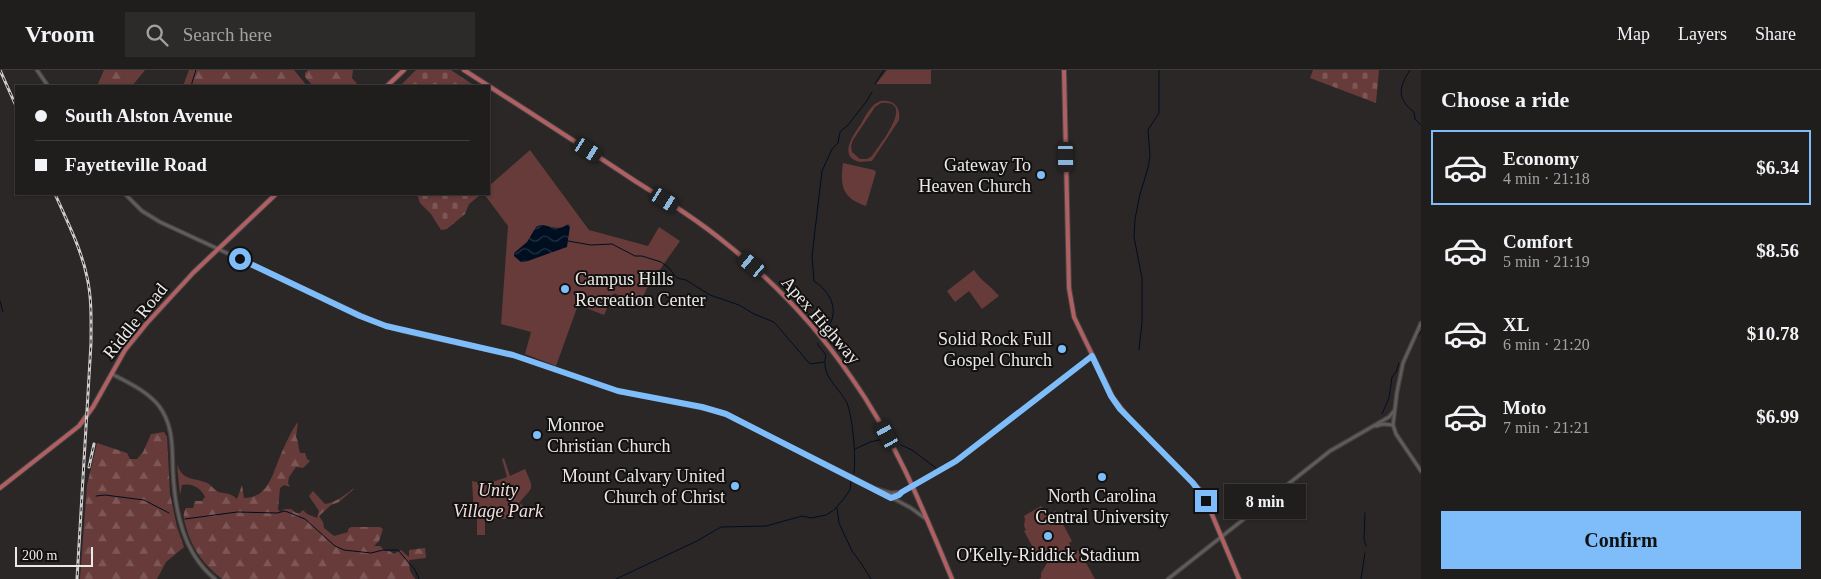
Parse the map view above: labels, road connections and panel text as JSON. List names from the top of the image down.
{
  "streets": {
    "main road": ["Apex Highway", "Riddle Road"]
  },
  "parks": ["Unity Village Park"],
  "places": [
    "Gateway To Heaven Church",
    "Campus Hills Recreation Center",
    "Solid Rock Full Gospel Church",
    "Monroe Christian Church",
    "North Carolina Central University",
    "Mount Calvary United Church of Christ",
    "O'Kelly-Riddick Stadium"
  ],
  "scale_bar": "200 m",
  "page": {
    "header": "Vroom",
    "search": "Search here",
    "nav": ["Map", "Layers", "Share"],
    "heading": "Choose a ride",
    "banner": ["South Alston Avenue", "Fayetteville Road"],
    "list": [
      {
        "name": "Economy",
        "note": "4 min · 21:18",
        "value": "$6.34"
      },
      {
        "name": "Comfort",
        "note": "5 min · 21:19",
        "value": "$8.56"
      },
      {
        "name": "XL",
        "note": "6 min · 21:20",
        "value": "$10.78"
      },
      {
        "name": "Moto",
        "note": "7 min · 21:21",
        "value": "$6.99"
      }
    ],
    "bubble": "8 min",
    "buttons": "Confirm",
    "scale": "200 m"
  }
}
